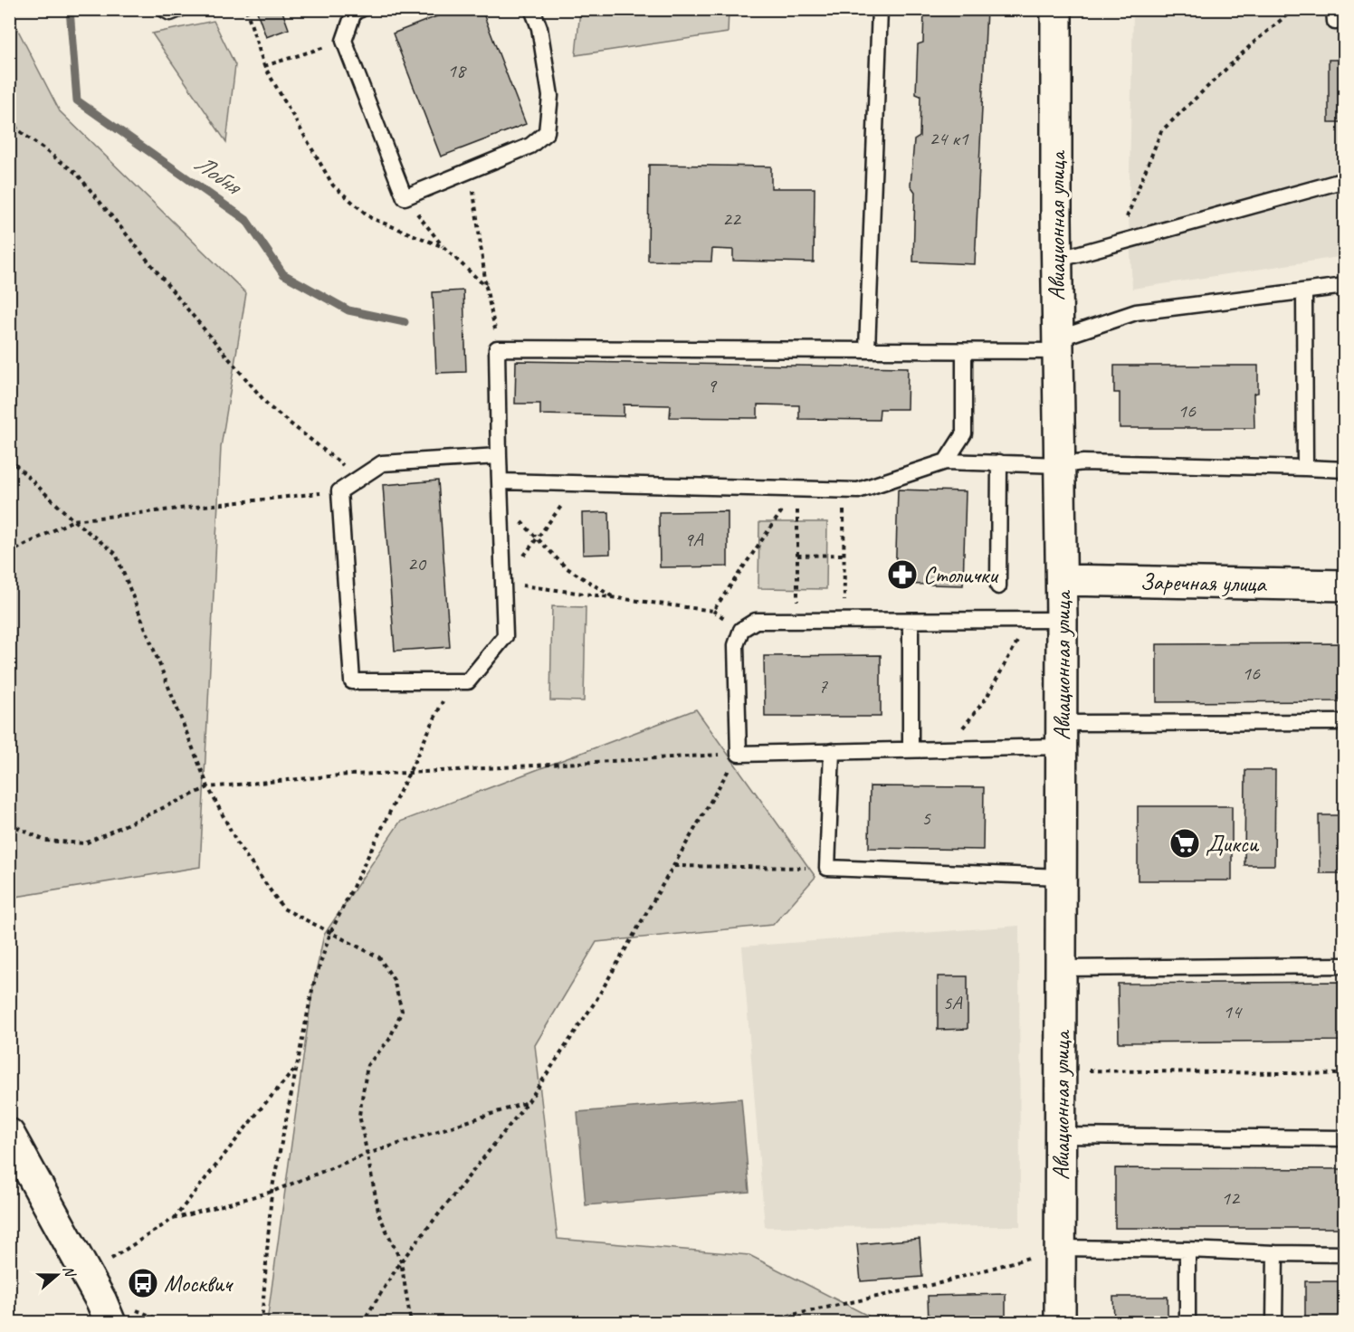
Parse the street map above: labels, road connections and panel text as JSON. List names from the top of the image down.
{
  "streets": {
    "street": ["Авиационная улица", "Заречная улица"]
  },
  "crossings": [
    ["Авиационная улица", "Заречная улица"]
  ],
  "water": ["Лобня"],
  "places": {
    "pharmacy": ["Столички"],
    "supermarket": ["Дикси"],
    "bus stop": ["Москвич"]
  },
  "house_numbers": [
    "18",
    "24 к1",
    "22",
    "9",
    "16",
    "9А",
    "20",
    "16",
    "7",
    "5",
    "5А",
    "14",
    "12"
  ],
  "north": "right"
}
